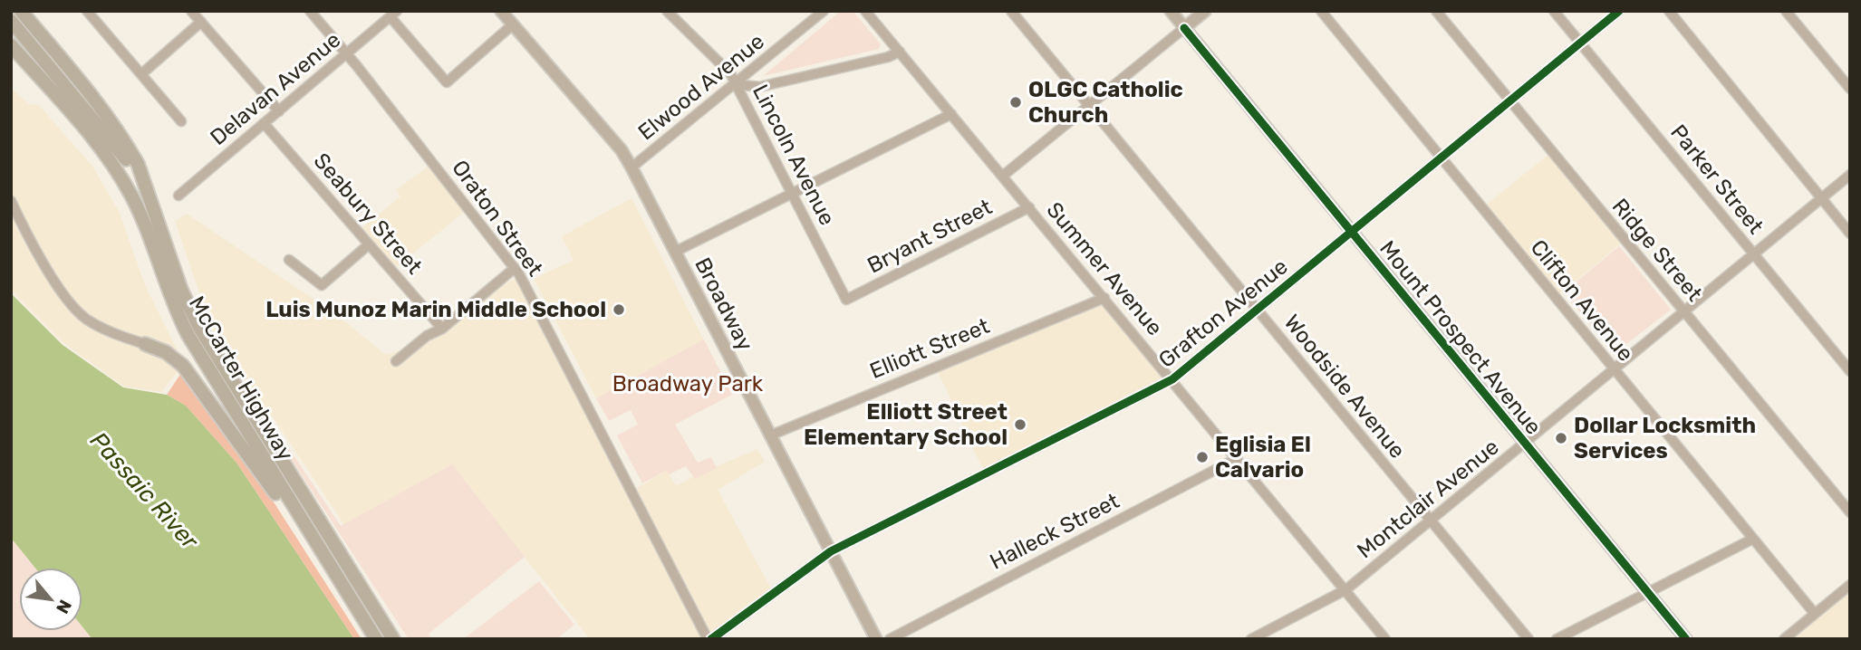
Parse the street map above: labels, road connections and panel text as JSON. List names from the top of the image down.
{
  "streets": {
    "highway": ["McCarter Highway"],
    "main road": ["Broadway", "Mount Prospect Avenue"],
    "street": [
      "Elwood Avenue",
      "Delavan Avenue",
      "Lincoln Avenue",
      "Parker Street",
      "Seabury Street",
      "Oraton Street",
      "Bryant Street",
      "Ridge Street",
      "Summer Avenue",
      "Clifton Avenue",
      "Grafton Avenue",
      "Elliott Street",
      "Woodside Avenue",
      "Montclair Avenue",
      "Halleck Street"
    ]
  },
  "crossings": [
    ["Elwood Avenue", "Lincoln Avenue"],
    ["Elwood Avenue", "Broadway"],
    ["Delavan Avenue", "Seabury Street"],
    ["Delavan Avenue", "Oraton Street"],
    ["Lincoln Avenue", "Bryant Street"],
    ["Parker Street", "Grafton Avenue"],
    ["Parker Street", "Montclair Avenue"],
    ["Oraton Street", "Grafton Avenue"],
    ["Bryant Street", "Summer Avenue"],
    ["Ridge Street", "Grafton Avenue"],
    ["Ridge Street", "Montclair Avenue"],
    ["Summer Avenue", "Grafton Avenue"],
    ["Summer Avenue", "Elliott Street"],
    ["Summer Avenue", "Montclair Avenue"],
    ["Summer Avenue", "Halleck Street"],
    ["Clifton Avenue", "Grafton Avenue"],
    ["Clifton Avenue", "Montclair Avenue"],
    ["Broadway", "Grafton Avenue"],
    ["Broadway", "Elliott Street"],
    ["Grafton Avenue", "Mount Prospect Avenue"],
    ["Grafton Avenue", "Woodside Avenue"],
    ["Mount Prospect Avenue", "Montclair Avenue"],
    ["Woodside Avenue", "Montclair Avenue"]
  ],
  "water": ["Passaic River"],
  "parks": ["Broadway Park"],
  "places": [
    "OLGC Catholic Church",
    "Luis Munoz Marin Middle School",
    "Elliott Street Elementary School",
    "Dollar Locksmith Services",
    "Eglisia El Calvario"
  ],
  "north": "bottom right"
}
